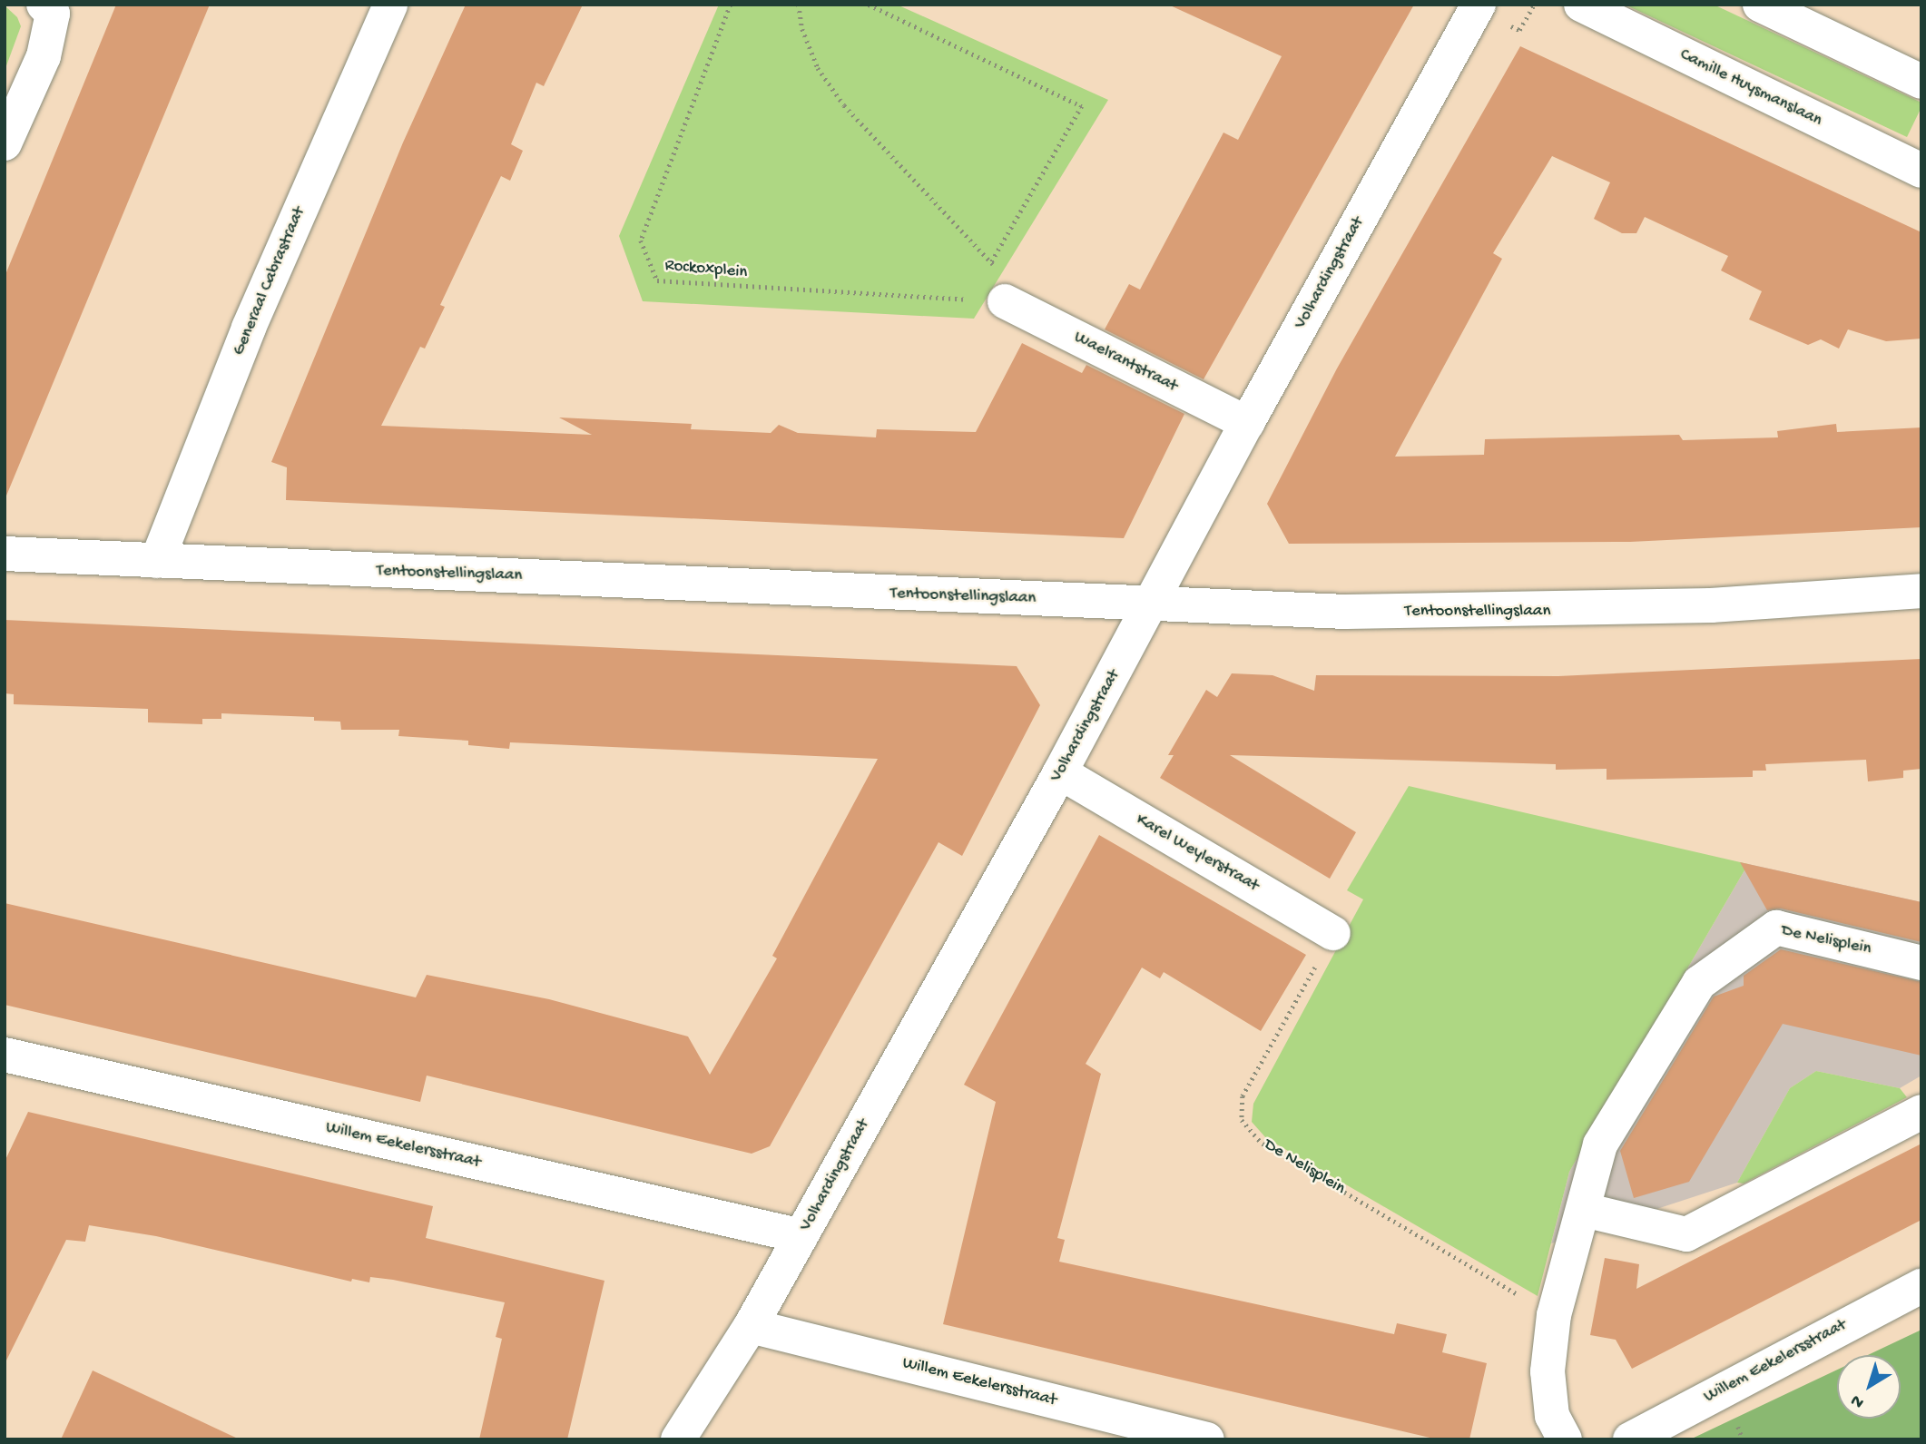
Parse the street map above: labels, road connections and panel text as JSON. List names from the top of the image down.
{
  "streets": {
    "street": [
      "Camille Huysmanslaan",
      "Volhardingstraat",
      "Generaal Cabrastraat",
      "Waelrantstraat",
      "Tentoonstellingslaan",
      "Karel Weylerstraat",
      "De Nelisplein",
      "Willem Eekelersstraat"
    ],
    "path": ["Rockoxplein"]
  },
  "crossings": [
    ["Rockoxplein", "Waelrantstraat"],
    ["Volhardingstraat", "Waelrantstraat"],
    ["Volhardingstraat", "Tentoonstellingslaan"],
    ["Volhardingstraat", "Karel Weylerstraat"],
    ["Volhardingstraat", "Willem Eekelersstraat"],
    ["Generaal Cabrastraat", "Tentoonstellingslaan"],
    ["Karel Weylerstraat", "De Nelisplein"]
  ],
  "north": "bottom left"
}
